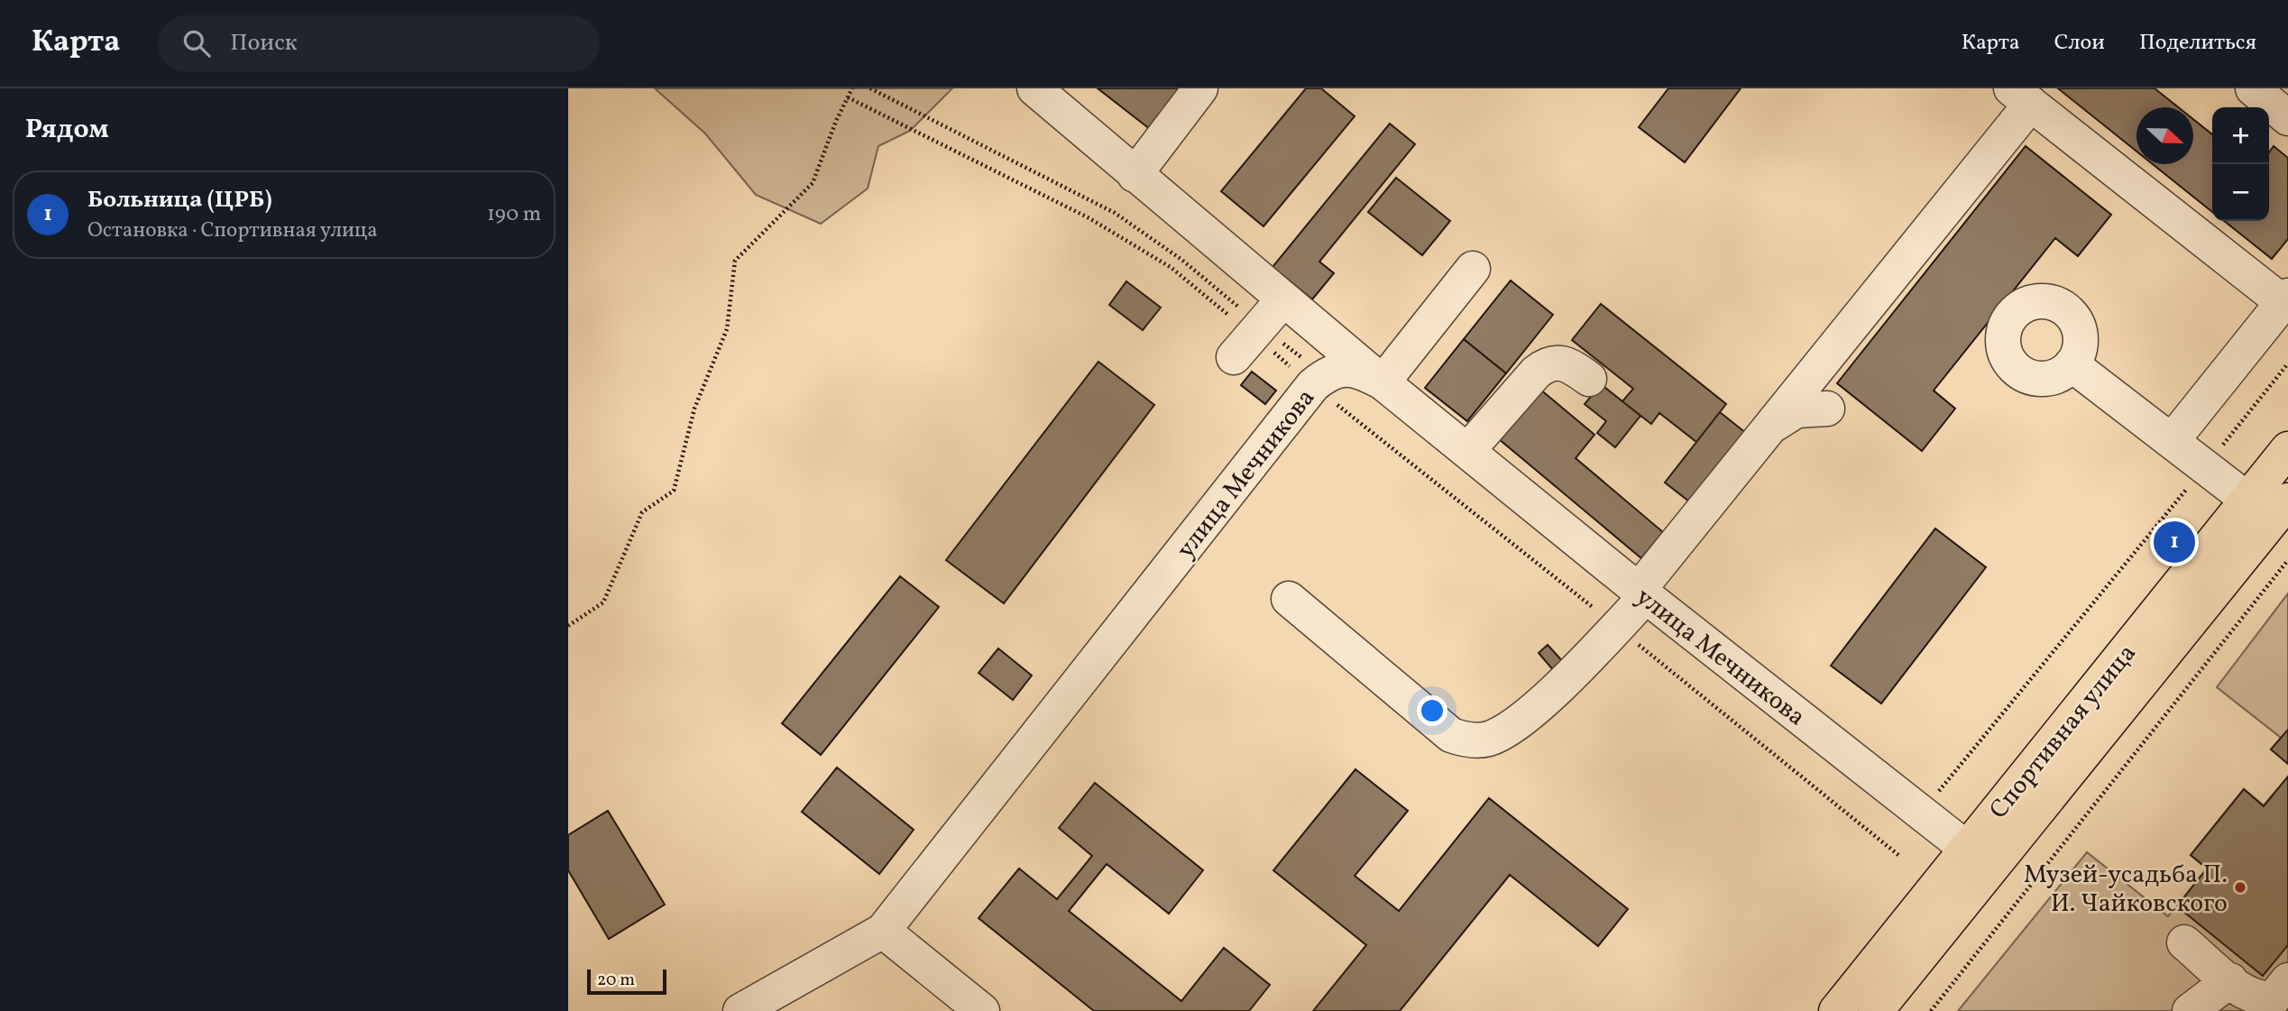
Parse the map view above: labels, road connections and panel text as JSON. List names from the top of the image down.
{
  "streets": {
    "highway": ["Спортивная улица"],
    "street": ["улица Мечникова"]
  },
  "crossings": [
    ["улица Мечникова", "Спортивная улица"]
  ],
  "places": ["Музей-усадьба П. И. Чайковского"],
  "scale_bar": "20 m",
  "north": "right",
  "page": {
    "header": "Карта",
    "search": "Поиск",
    "nav": ["Карта", "Слои", "Поделиться"],
    "heading": "Рядом",
    "map_buttons": ["+", "−"],
    "list": [
      {
        "mark": "1",
        "name": "Больница (ЦРБ)",
        "note": "Остановка · Спортивная улица",
        "value": "190 m"
      }
    ],
    "pins": "1",
    "scale": "20 m"
  }
}
